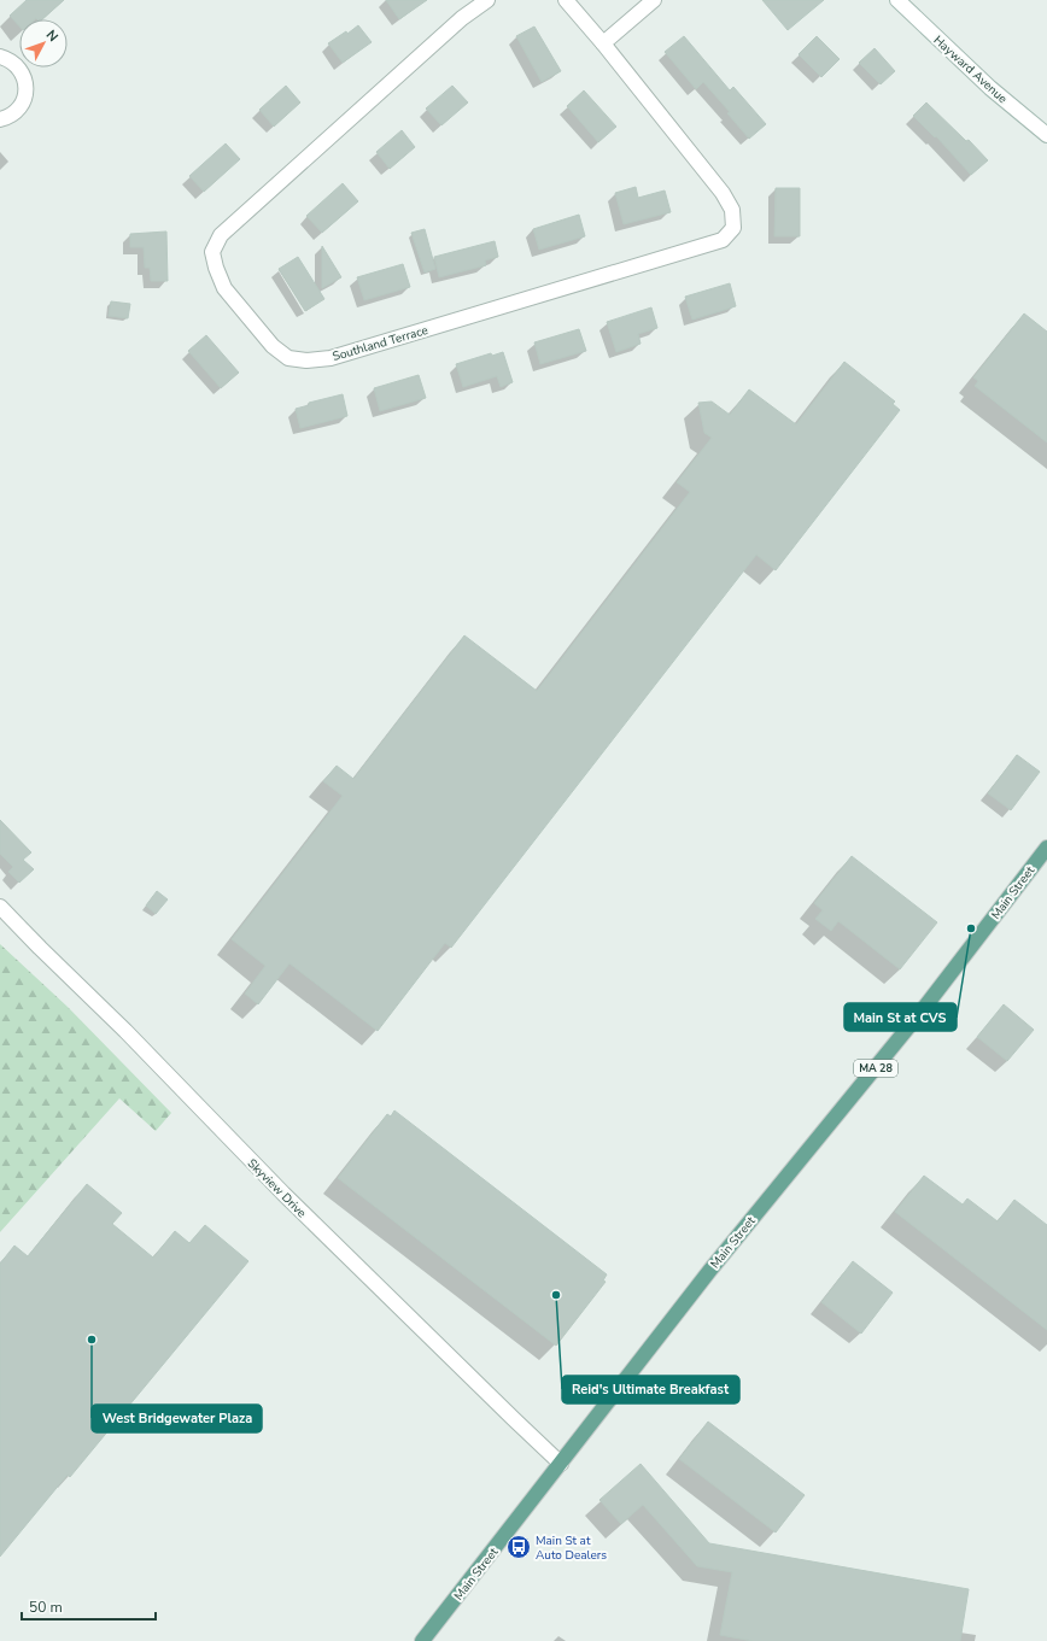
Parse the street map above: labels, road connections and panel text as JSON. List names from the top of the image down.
{
  "streets": {
    "main road": ["Main Street", "MA 28"],
    "street": ["Hayward Avenue", "Southland Terrace", "Skyview Drive"]
  },
  "crossings": [
    ["Main Street", "Skyview Drive"]
  ],
  "places": {
    "other": ["Main St at CVS", "Reid's Ultimate Breakfast", "West Bridgewater Plaza"],
    "bus stop": ["Main St at Auto Dealers"]
  },
  "scale_bar": "50 m",
  "north": "top right"
}
